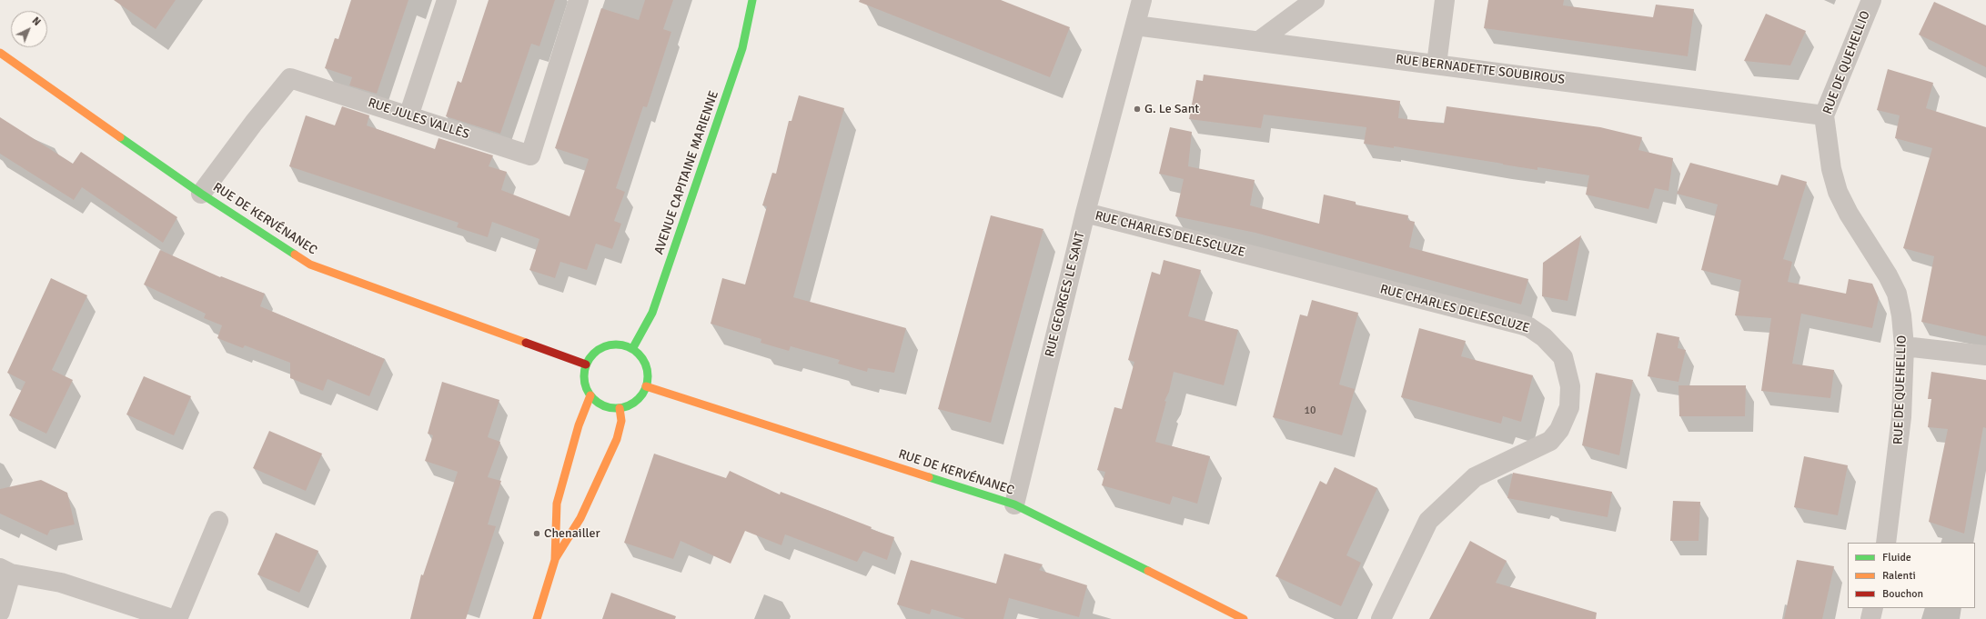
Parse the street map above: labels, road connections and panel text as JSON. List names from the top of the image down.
{
  "streets": {
    "street": [
      "RUE DE QUEHELLIO",
      "RUE BERNADETTE SOUBIROUS",
      "RUE JULES VALLÈS",
      "AVENUE CAPITAINE MARIENNE",
      "RUE DE KERVÉNANEC",
      "RUE CHARLES DELESCLUZE",
      "RUE GEORGES LE SANT"
    ]
  },
  "crossings": [
    ["RUE DE QUEHELLIO", "RUE BERNADETTE SOUBIROUS"],
    ["RUE BERNADETTE SOUBIROUS", "RUE GEORGES LE SANT"],
    ["RUE JULES VALLÈS", "RUE DE KERVÉNANEC"],
    ["AVENUE CAPITAINE MARIENNE", "RUE DE KERVÉNANEC"],
    ["RUE DE KERVÉNANEC", "RUE GEORGES LE SANT"],
    ["RUE CHARLES DELESCLUZE", "RUE GEORGES LE SANT"]
  ],
  "places": ["G. Le Sant", "Chenailler"],
  "house_numbers": ["10"],
  "legend": ["Fluide", "Ralenti", "Bouchon"],
  "north": "top right"
}
